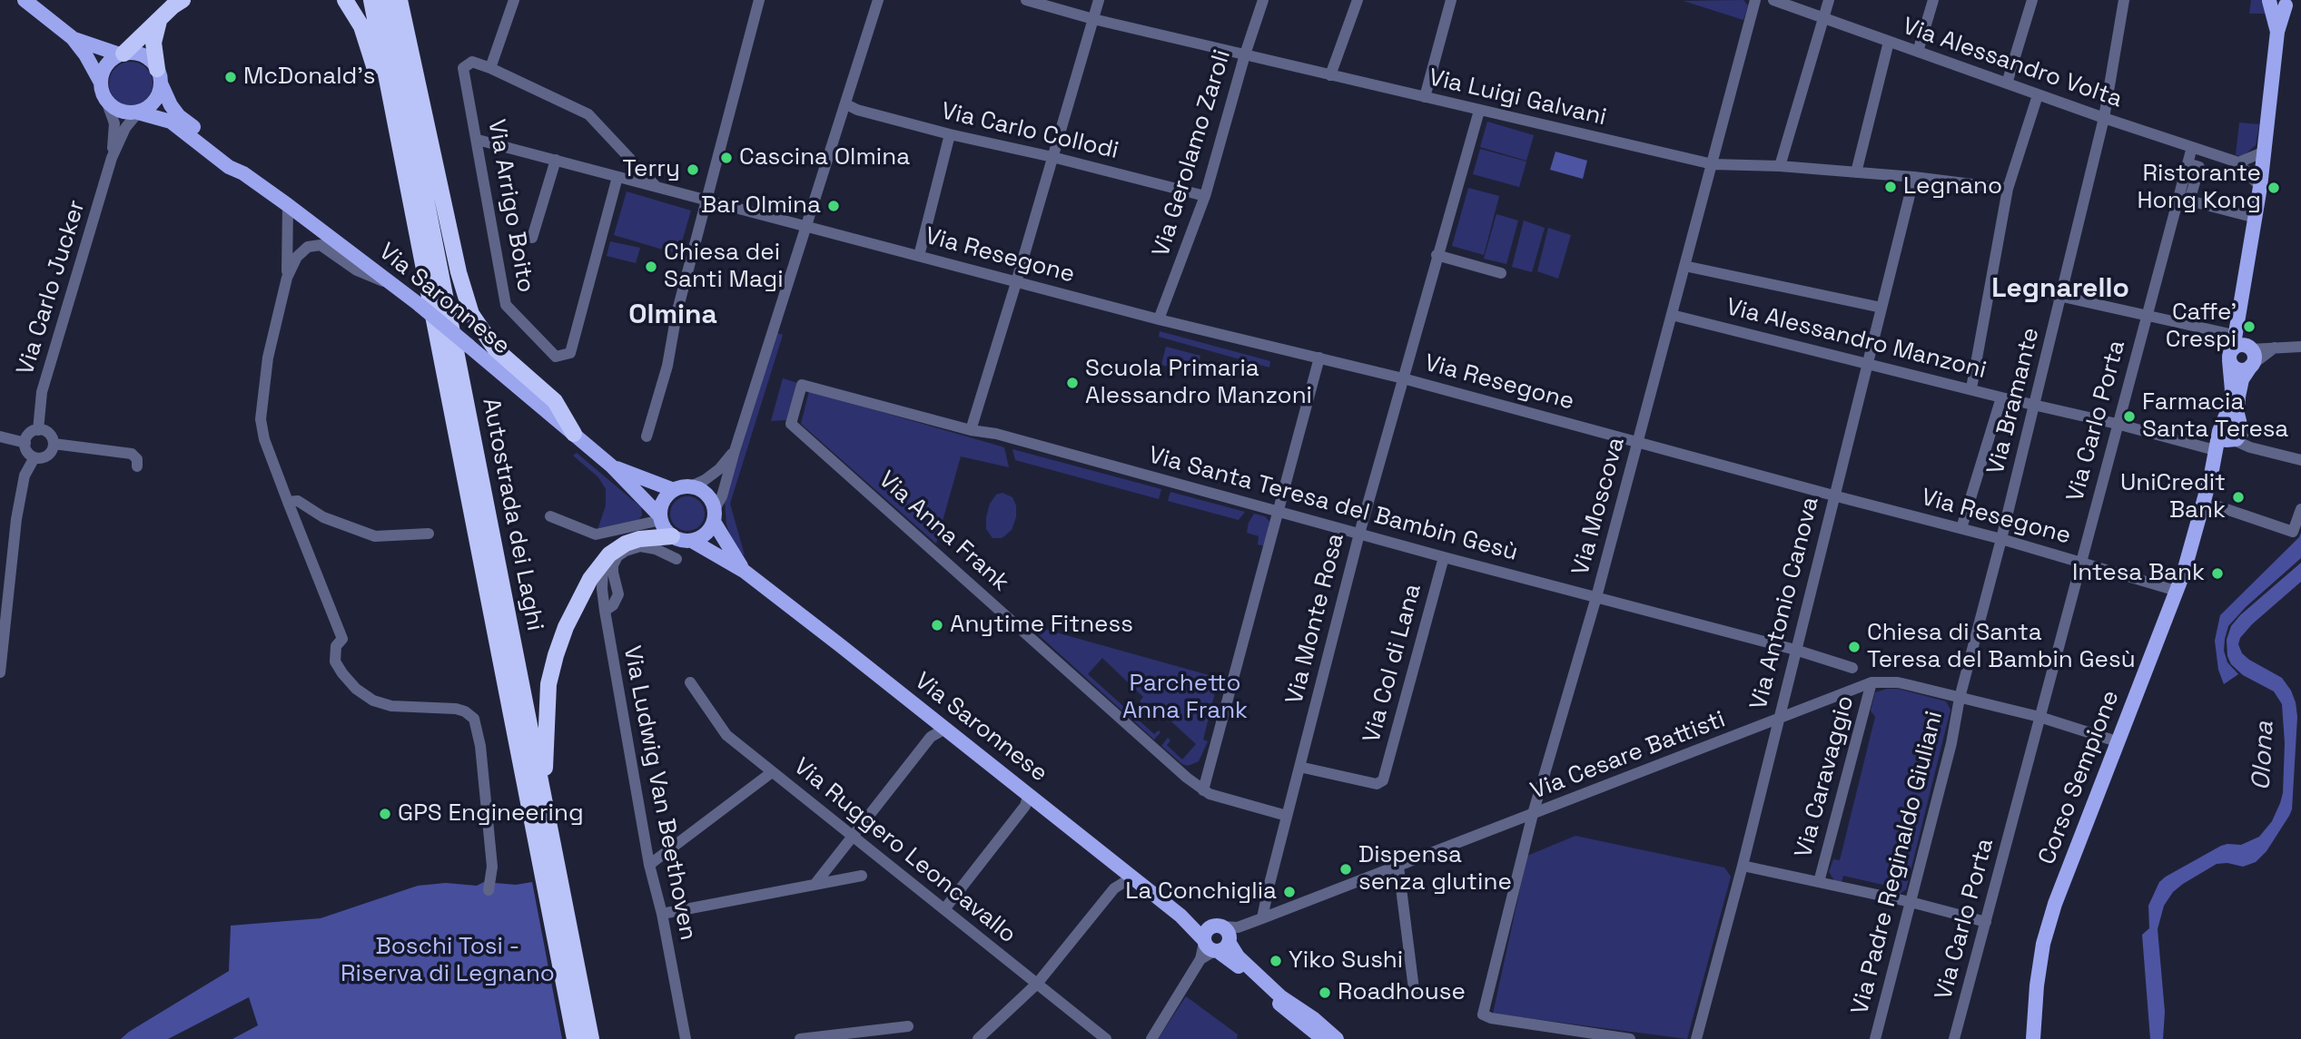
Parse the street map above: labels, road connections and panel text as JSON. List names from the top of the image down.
{
  "streets": {
    "highway": ["Autostrada dei Laghi"],
    "main road": ["Via Saronnese", "Corso Sempione"],
    "street": [
      "Via Alessandro Volta",
      "Via Luigi Galvani",
      "Via Carlo Collodi",
      "Via Gerolamo Zaroli",
      "Via Arrigo Boito",
      "Via Resegone",
      "Via Carlo Jucker",
      "Via Alessandro Manzoni",
      "Via Bramante",
      "Via Carlo Porta",
      "Via Santa Teresa del Bambin Gesù",
      "Via Moscova",
      "Via Anna Frank",
      "Via Antonio Canova",
      "Via Monte Rosa",
      "Via Col di Lana",
      "Via Cesare Battisti",
      "Via Caravaggio",
      "Via Ludwig Van Beethoven",
      "Via Ruggero Leoncavallo",
      "Via Padre Reginaldo Giuliani"
    ]
  },
  "crossings": [
    ["Via Alessandro Volta", "Via Bramante"],
    ["Via Alessandro Volta", "Via Carlo Porta"],
    ["Via Alessandro Volta", "Corso Sempione"],
    ["Via Luigi Galvani", "Via Gerolamo Zaroli"],
    ["Via Luigi Galvani", "Via Moscova"],
    ["Via Luigi Galvani", "Via Antonio Canova"],
    ["Via Luigi Galvani", "Via Monte Rosa"],
    ["Via Carlo Collodi", "Via Gerolamo Zaroli"],
    ["Via Gerolamo Zaroli", "Via Resegone"],
    ["Via Arrigo Boito", "Via Resegone"],
    ["Via Resegone", "Via Bramante"],
    ["Via Resegone", "Via Carlo Porta"],
    ["Via Resegone", "Via Moscova"],
    ["Via Resegone", "Via Antonio Canova"],
    ["Via Resegone", "Via Monte Rosa"],
    ["Via Resegone", "Corso Sempione"],
    ["Via Carlo Jucker", "Via Saronnese"],
    ["Via Saronnese", "Via Cesare Battisti"],
    ["Via Alessandro Manzoni", "Via Bramante"],
    ["Via Alessandro Manzoni", "Via Carlo Porta"],
    ["Via Alessandro Manzoni", "Via Moscova"],
    ["Via Alessandro Manzoni", "Via Antonio Canova"],
    ["Via Alessandro Manzoni", "Corso Sempione"],
    ["Via Bramante", "Via Padre Reginaldo Giuliani"],
    ["Via Santa Teresa del Bambin Gesù", "Via Moscova"],
    ["Via Santa Teresa del Bambin Gesù", "Via Anna Frank"],
    ["Via Santa Teresa del Bambin Gesù", "Via Antonio Canova"],
    ["Via Santa Teresa del Bambin Gesù", "Via Monte Rosa"],
    ["Via Santa Teresa del Bambin Gesù", "Via Col di Lana"],
    ["Via Moscova", "Via Cesare Battisti"],
    ["Via Anna Frank", "Via Monte Rosa"],
    ["Via Antonio Canova", "Via Cesare Battisti"],
    ["Via Monte Rosa", "Via Col di Lana"],
    ["Via Monte Rosa", "Via Cesare Battisti"],
    ["Via Cesare Battisti", "Via Caravaggio"]
  ],
  "districts": ["Legnarello", "Olmina"],
  "water": ["Olona"],
  "parks": ["Parchetto Anna Frank", "Boschi Tosi - Riserva di Legnano"],
  "places": [
    "McDonald's",
    "Cascina Olmina",
    "Terry",
    "Legnano",
    "Ristorante Hong Kong",
    "Bar Olmina",
    "Chiesa dei Santi Magi",
    "Caffe' Crespi",
    "Scuola Primaria Alessandro Manzoni",
    "Farmacia Santa Teresa",
    "UniCredit Bank",
    "Intesa Bank",
    "Anytime Fitness",
    "Chiesa di Santa Teresa del Bambin Gesù",
    "GPS Engineering",
    "Dispensa senza glutine",
    "La Conchiglia",
    "Yiko Sushi",
    "Roadhouse"
  ]
}
